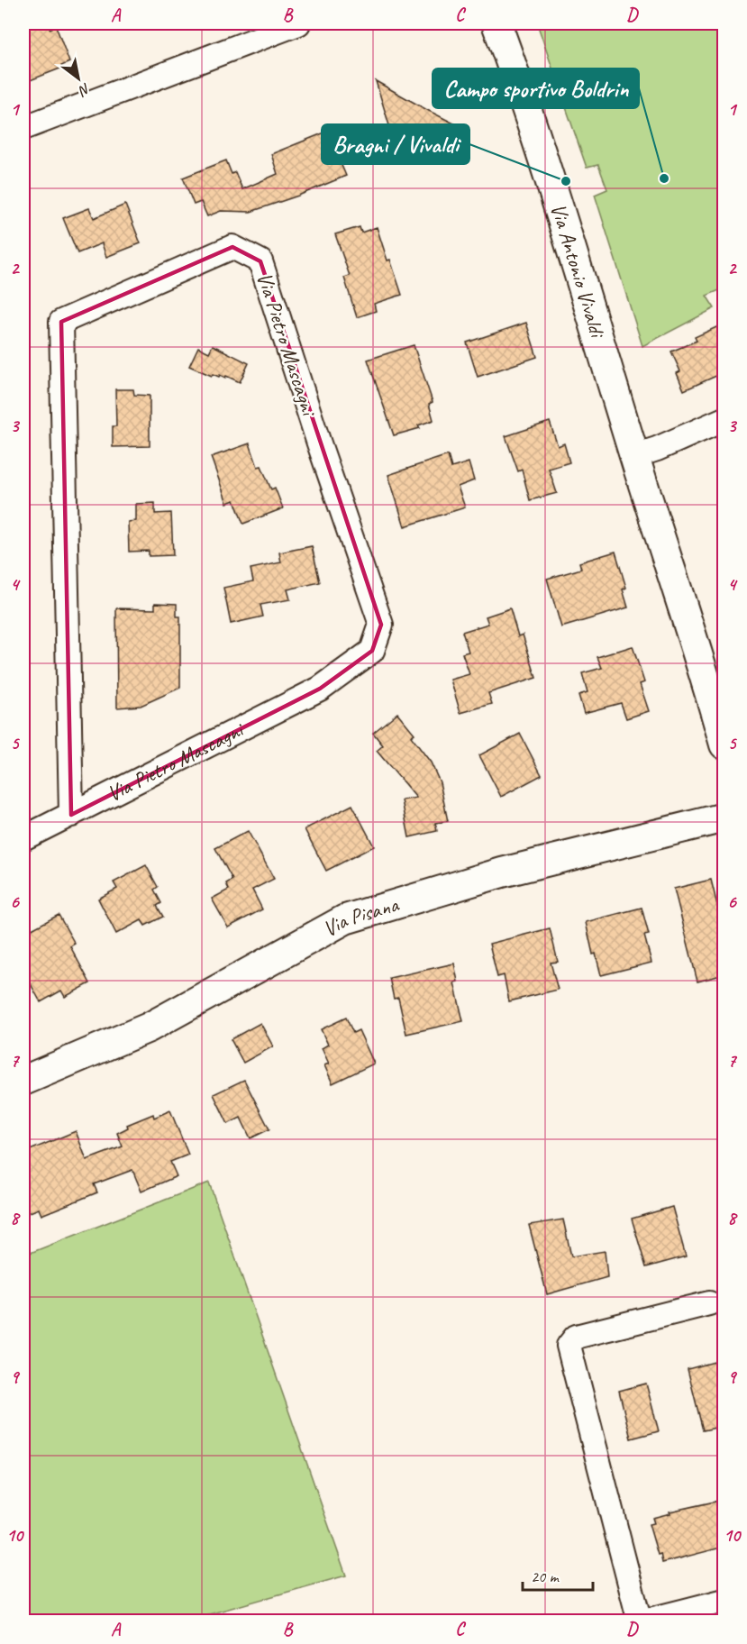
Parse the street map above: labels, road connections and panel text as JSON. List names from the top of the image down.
{
  "streets": {
    "street": ["Via Antonio Vivaldi", "Via Pietro Mascagni", "Via Pisana"]
  },
  "places": ["Campo sportivo Boldrin", "Bragni / Vivaldi"],
  "scale_bar": "20 m",
  "north": "bottom right",
  "grid": {
    "columns": [
      "A",
      "B",
      "C",
      "D"
    ],
    "rows": [
      "1",
      "2",
      "3",
      "4",
      "5",
      "6",
      "7",
      "8",
      "9",
      "10"
    ]
  }
}
